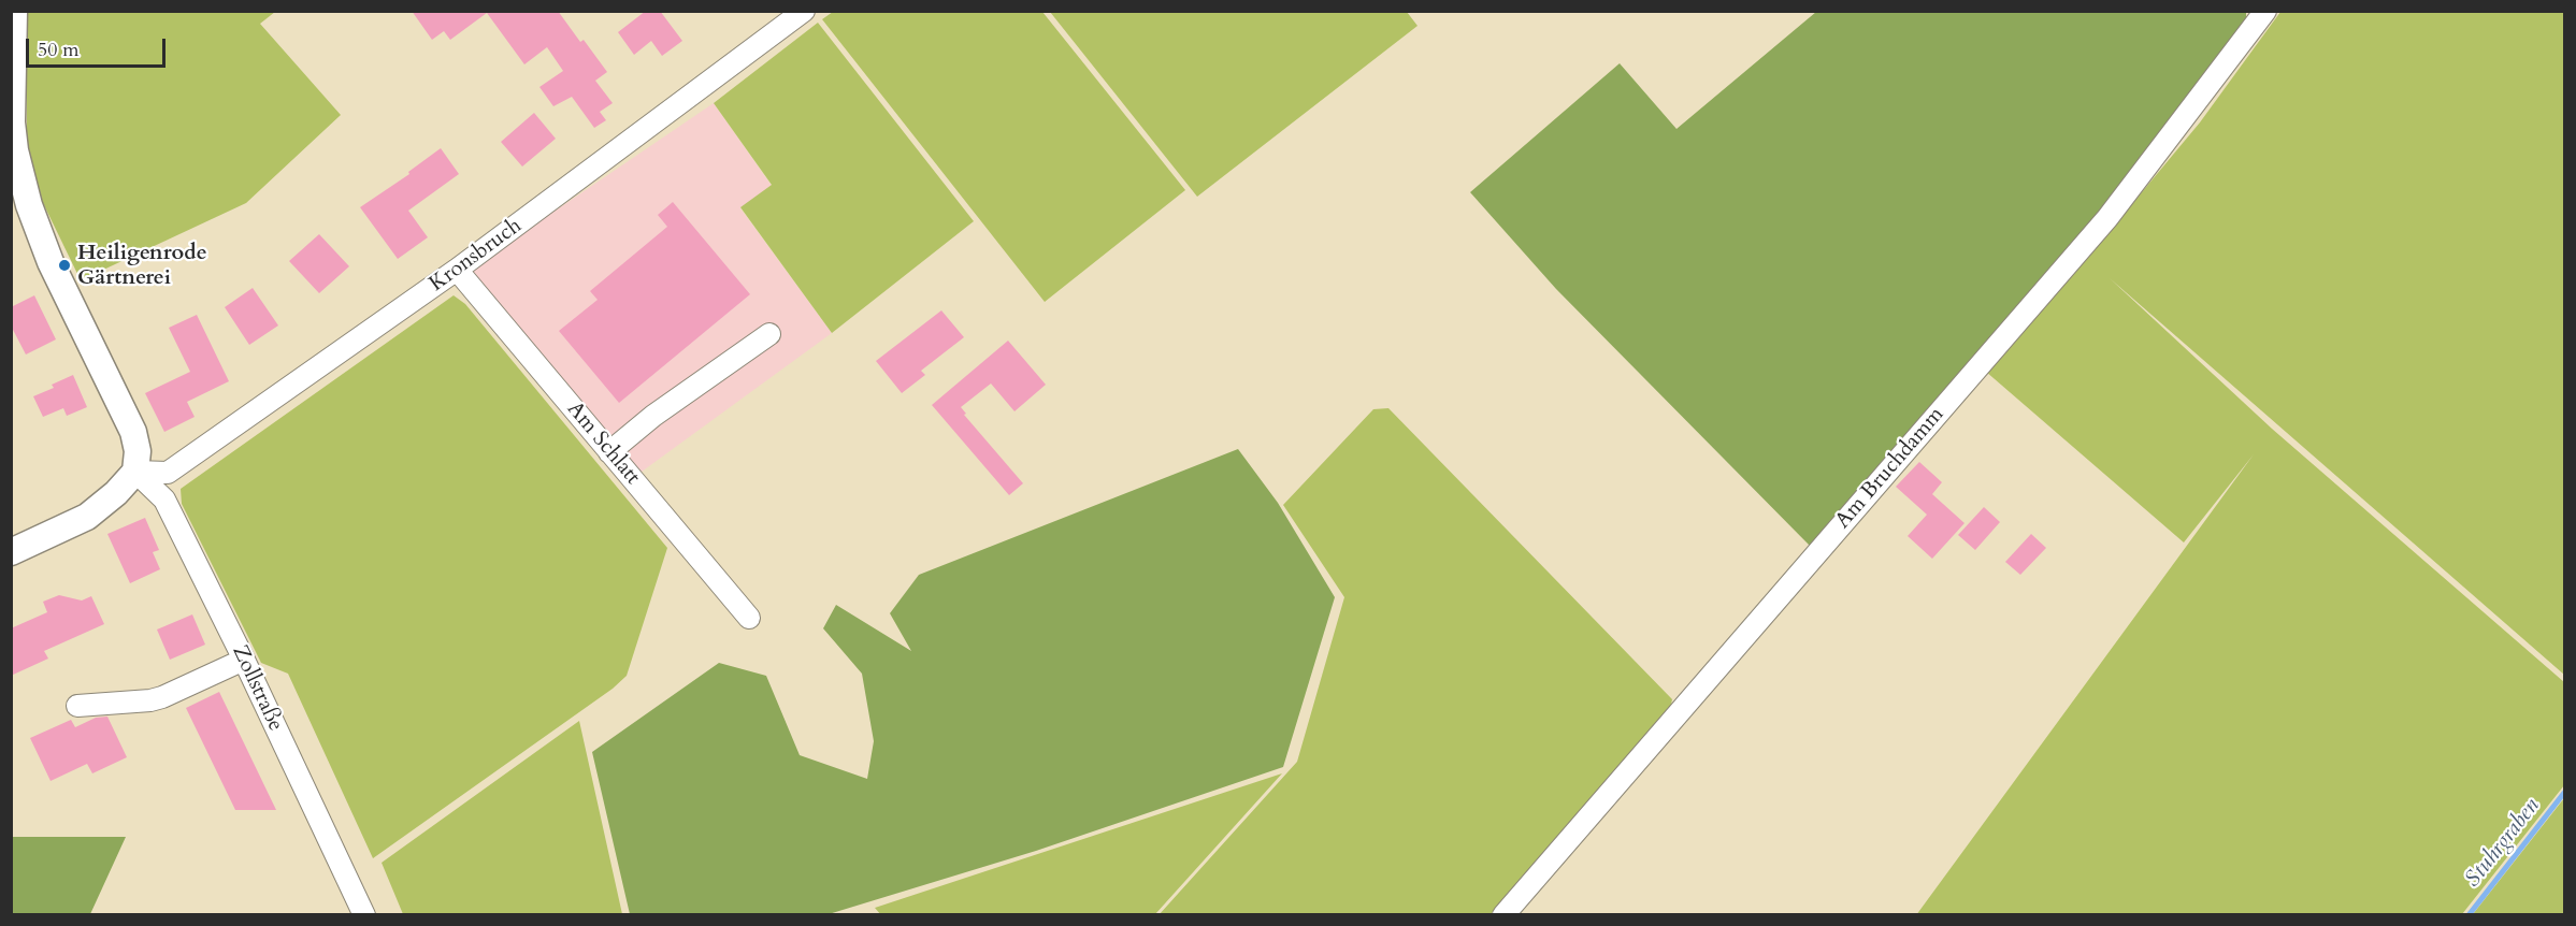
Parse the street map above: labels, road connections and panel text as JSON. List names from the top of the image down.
{
  "streets": {
    "street": [
      "Kronsbruch",
      "Am Schlatt",
      "Am Bruchdamm",
      "Zollstraße"
    ]
  },
  "crossings": [
    ["Kronsbruch", "Am Schlatt"],
    ["Kronsbruch", "Zollstraße"]
  ],
  "water": ["Stuhrgraben"],
  "places": ["Heiligenrode Gärtnerei"],
  "scale_bar": "50 m"
}
